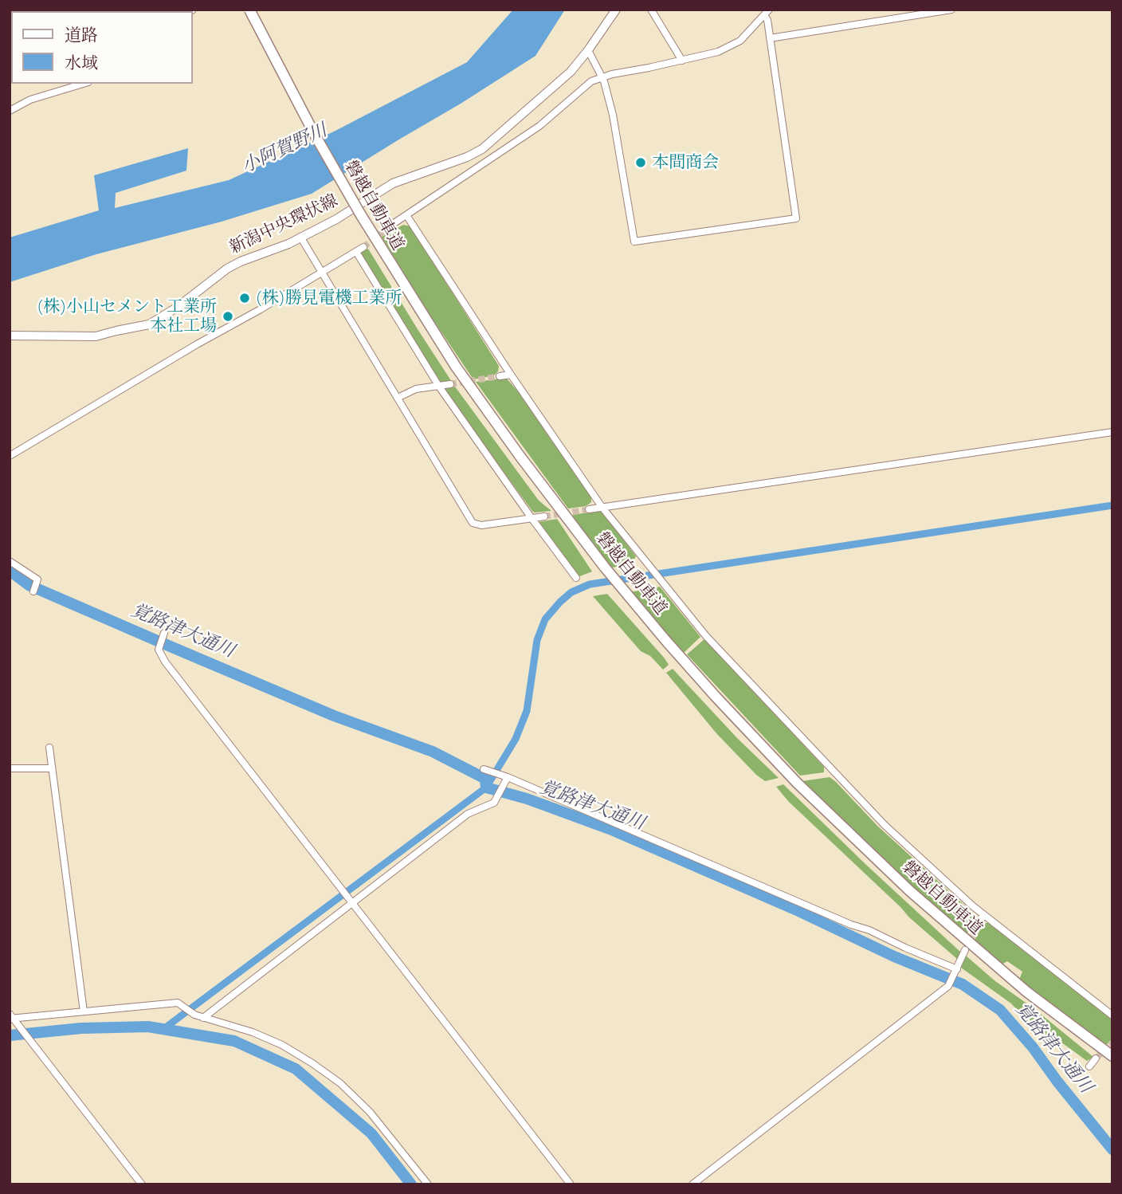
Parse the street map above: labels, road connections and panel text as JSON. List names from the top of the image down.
{
  "streets": {
    "highway": ["磐越自動車道"],
    "main road": ["新潟中央環状線"]
  },
  "water": ["小阿賀野川", "覚路津大通川"],
  "places": ["本間商会", "(株)勝見電機工業所", "(株)小山セメント工業所 本社工場"],
  "legend": ["道路", "水域"]
}
